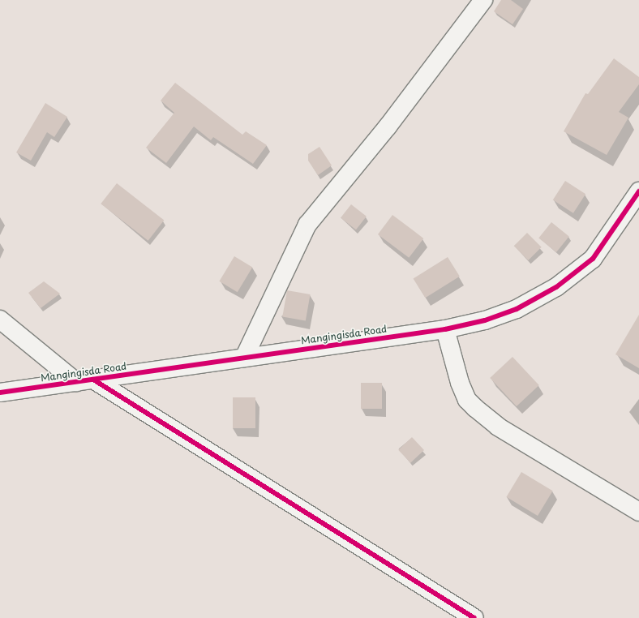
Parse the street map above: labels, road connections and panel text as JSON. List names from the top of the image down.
{
  "streets": {
    "street": ["Mangingisda Road"]
  }
}
